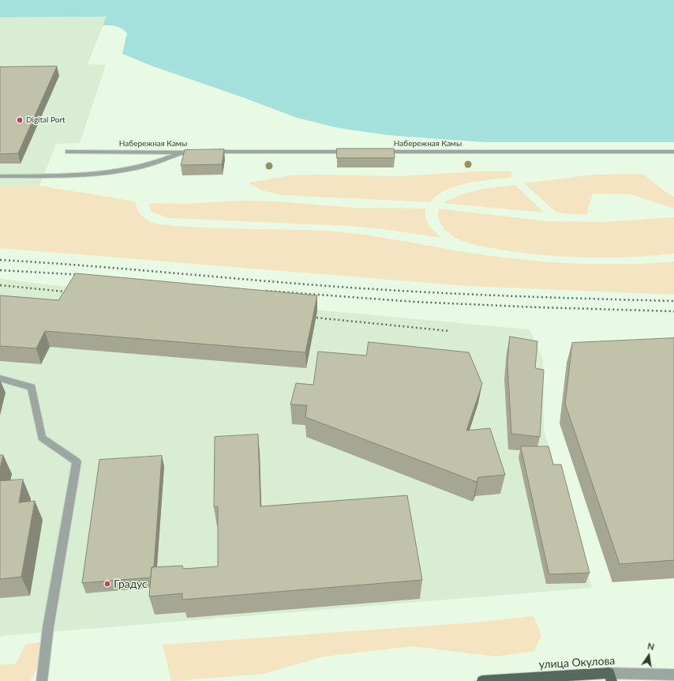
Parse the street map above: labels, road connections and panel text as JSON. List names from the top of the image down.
{
  "streets": {
    "main road": ["улица Окулова"],
    "street": ["Набережная Камы"]
  },
  "places": ["Digital Port", "Градус"],
  "north": "top"
}
